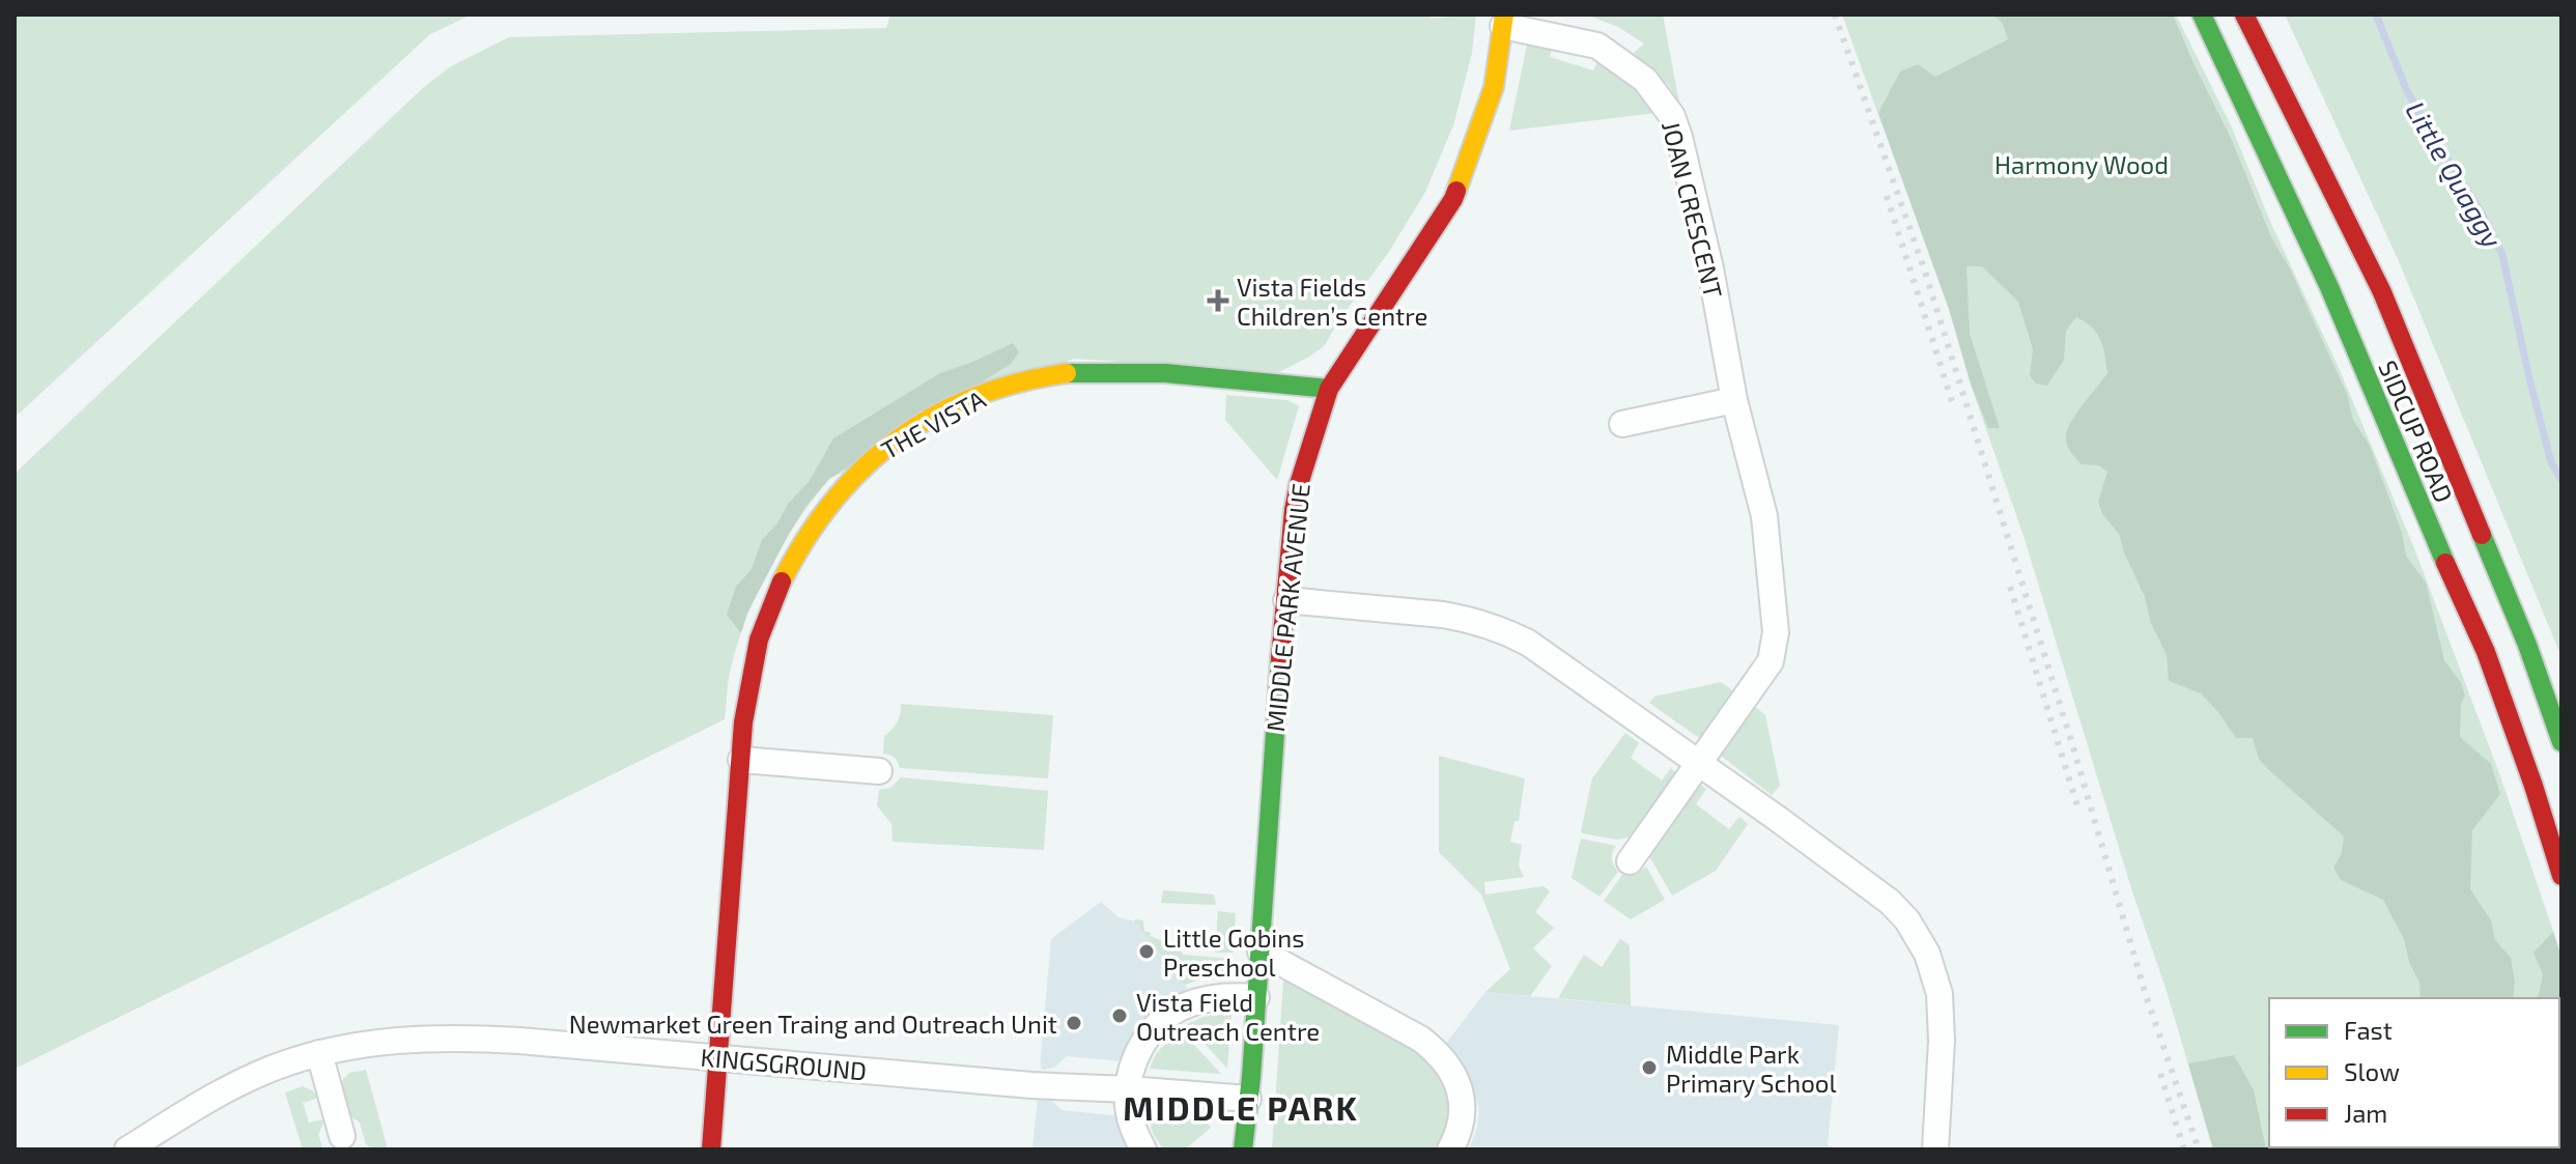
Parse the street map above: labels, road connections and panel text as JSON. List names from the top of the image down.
{
  "streets": {
    "main road": ["THE VISTA", "SIDCUP ROAD", "MIDDLE PARK AVENUE"],
    "street": ["JOAN CRESCENT", "KINGSGROUND"]
  },
  "crossings": [
    ["JOAN CRESCENT", "MIDDLE PARK AVENUE"],
    ["THE VISTA", "MIDDLE PARK AVENUE"],
    ["THE VISTA", "KINGSGROUND"],
    ["MIDDLE PARK AVENUE", "KINGSGROUND"]
  ],
  "districts": ["MIDDLE PARK"],
  "water": ["Little Quaggy"],
  "parks": ["Harmony Wood"],
  "places": {
    "health": ["Vista Fields Children’s Centre"],
    "other": [
      "Little Gobins Preschool",
      "Vista Field Outreach Centre",
      "Newmarket Green Traing and Outreach Unit",
      "Middle Park Primary School"
    ]
  },
  "legend": ["Fast", "Slow", "Jam"]
}
